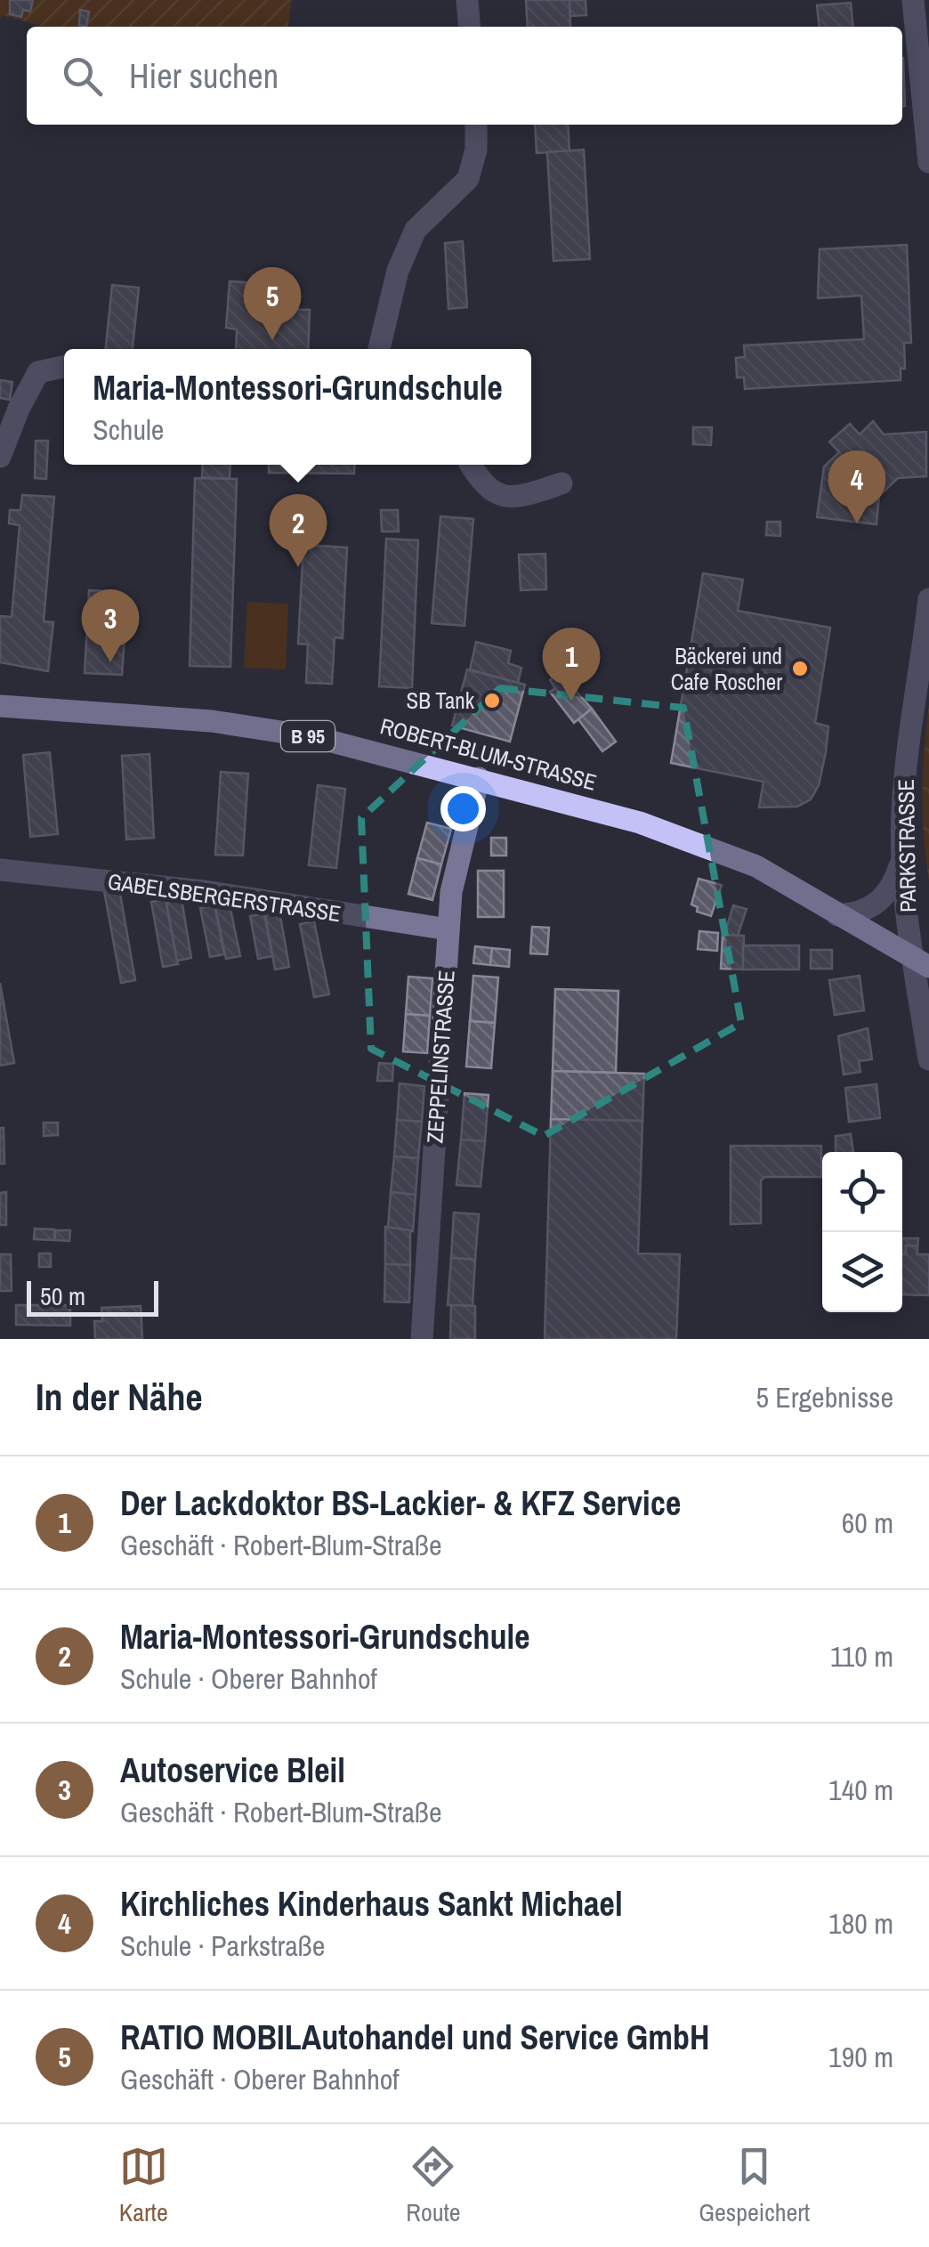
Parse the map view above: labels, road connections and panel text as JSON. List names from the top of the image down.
{
  "streets": {
    "main road": ["B 95", "ROBERT-BLUM-STRASSE"],
    "street": ["PARKSTRASSE", "GABELSBERGERSTRASSE", "ZEPPELINSTRASSE"]
  },
  "crossings": [
    ["ROBERT-BLUM-STRASSE", "PARKSTRASSE"],
    ["ROBERT-BLUM-STRASSE", "ZEPPELINSTRASSE"],
    ["GABELSBERGERSTRASSE", "ZEPPELINSTRASSE"]
  ],
  "places": ["Bäckerei und Cafe Roscher", "SB Tank"],
  "scale_bar": "50 m",
  "page": {
    "search": "Hier suchen",
    "pins": [
      "5",
      "4",
      "2",
      "3",
      "1"
    ],
    "popup": ["Maria-Montessori-Grundschule", "Schule"],
    "scale": "50 m",
    "heading": ["In der Nähe", "5 Ergebnisse"],
    "list": [
      {
        "mark": "1",
        "name": "Der Lackdoktor BS-Lackier- & KFZ Service",
        "note": "Geschäft · Robert-Blum-Straße",
        "value": "60 m"
      },
      {
        "mark": "2",
        "name": "Maria-Montessori-Grundschule",
        "note": "Schule · Oberer Bahnhof",
        "value": "110 m"
      },
      {
        "mark": "3",
        "name": "Autoservice Bleil",
        "note": "Geschäft · Robert-Blum-Straße",
        "value": "140 m"
      },
      {
        "mark": "4",
        "name": "Kirchliches Kinderhaus Sankt Michael",
        "note": "Schule · Parkstraße",
        "value": "180 m"
      },
      {
        "mark": "5",
        "name": "RATIO MOBILAutohandel und Service GmbH",
        "note": "Geschäft · Oberer Bahnhof",
        "value": "190 m"
      }
    ],
    "nav": ["Karte", "Route", "Gespeichert"]
  }
}
